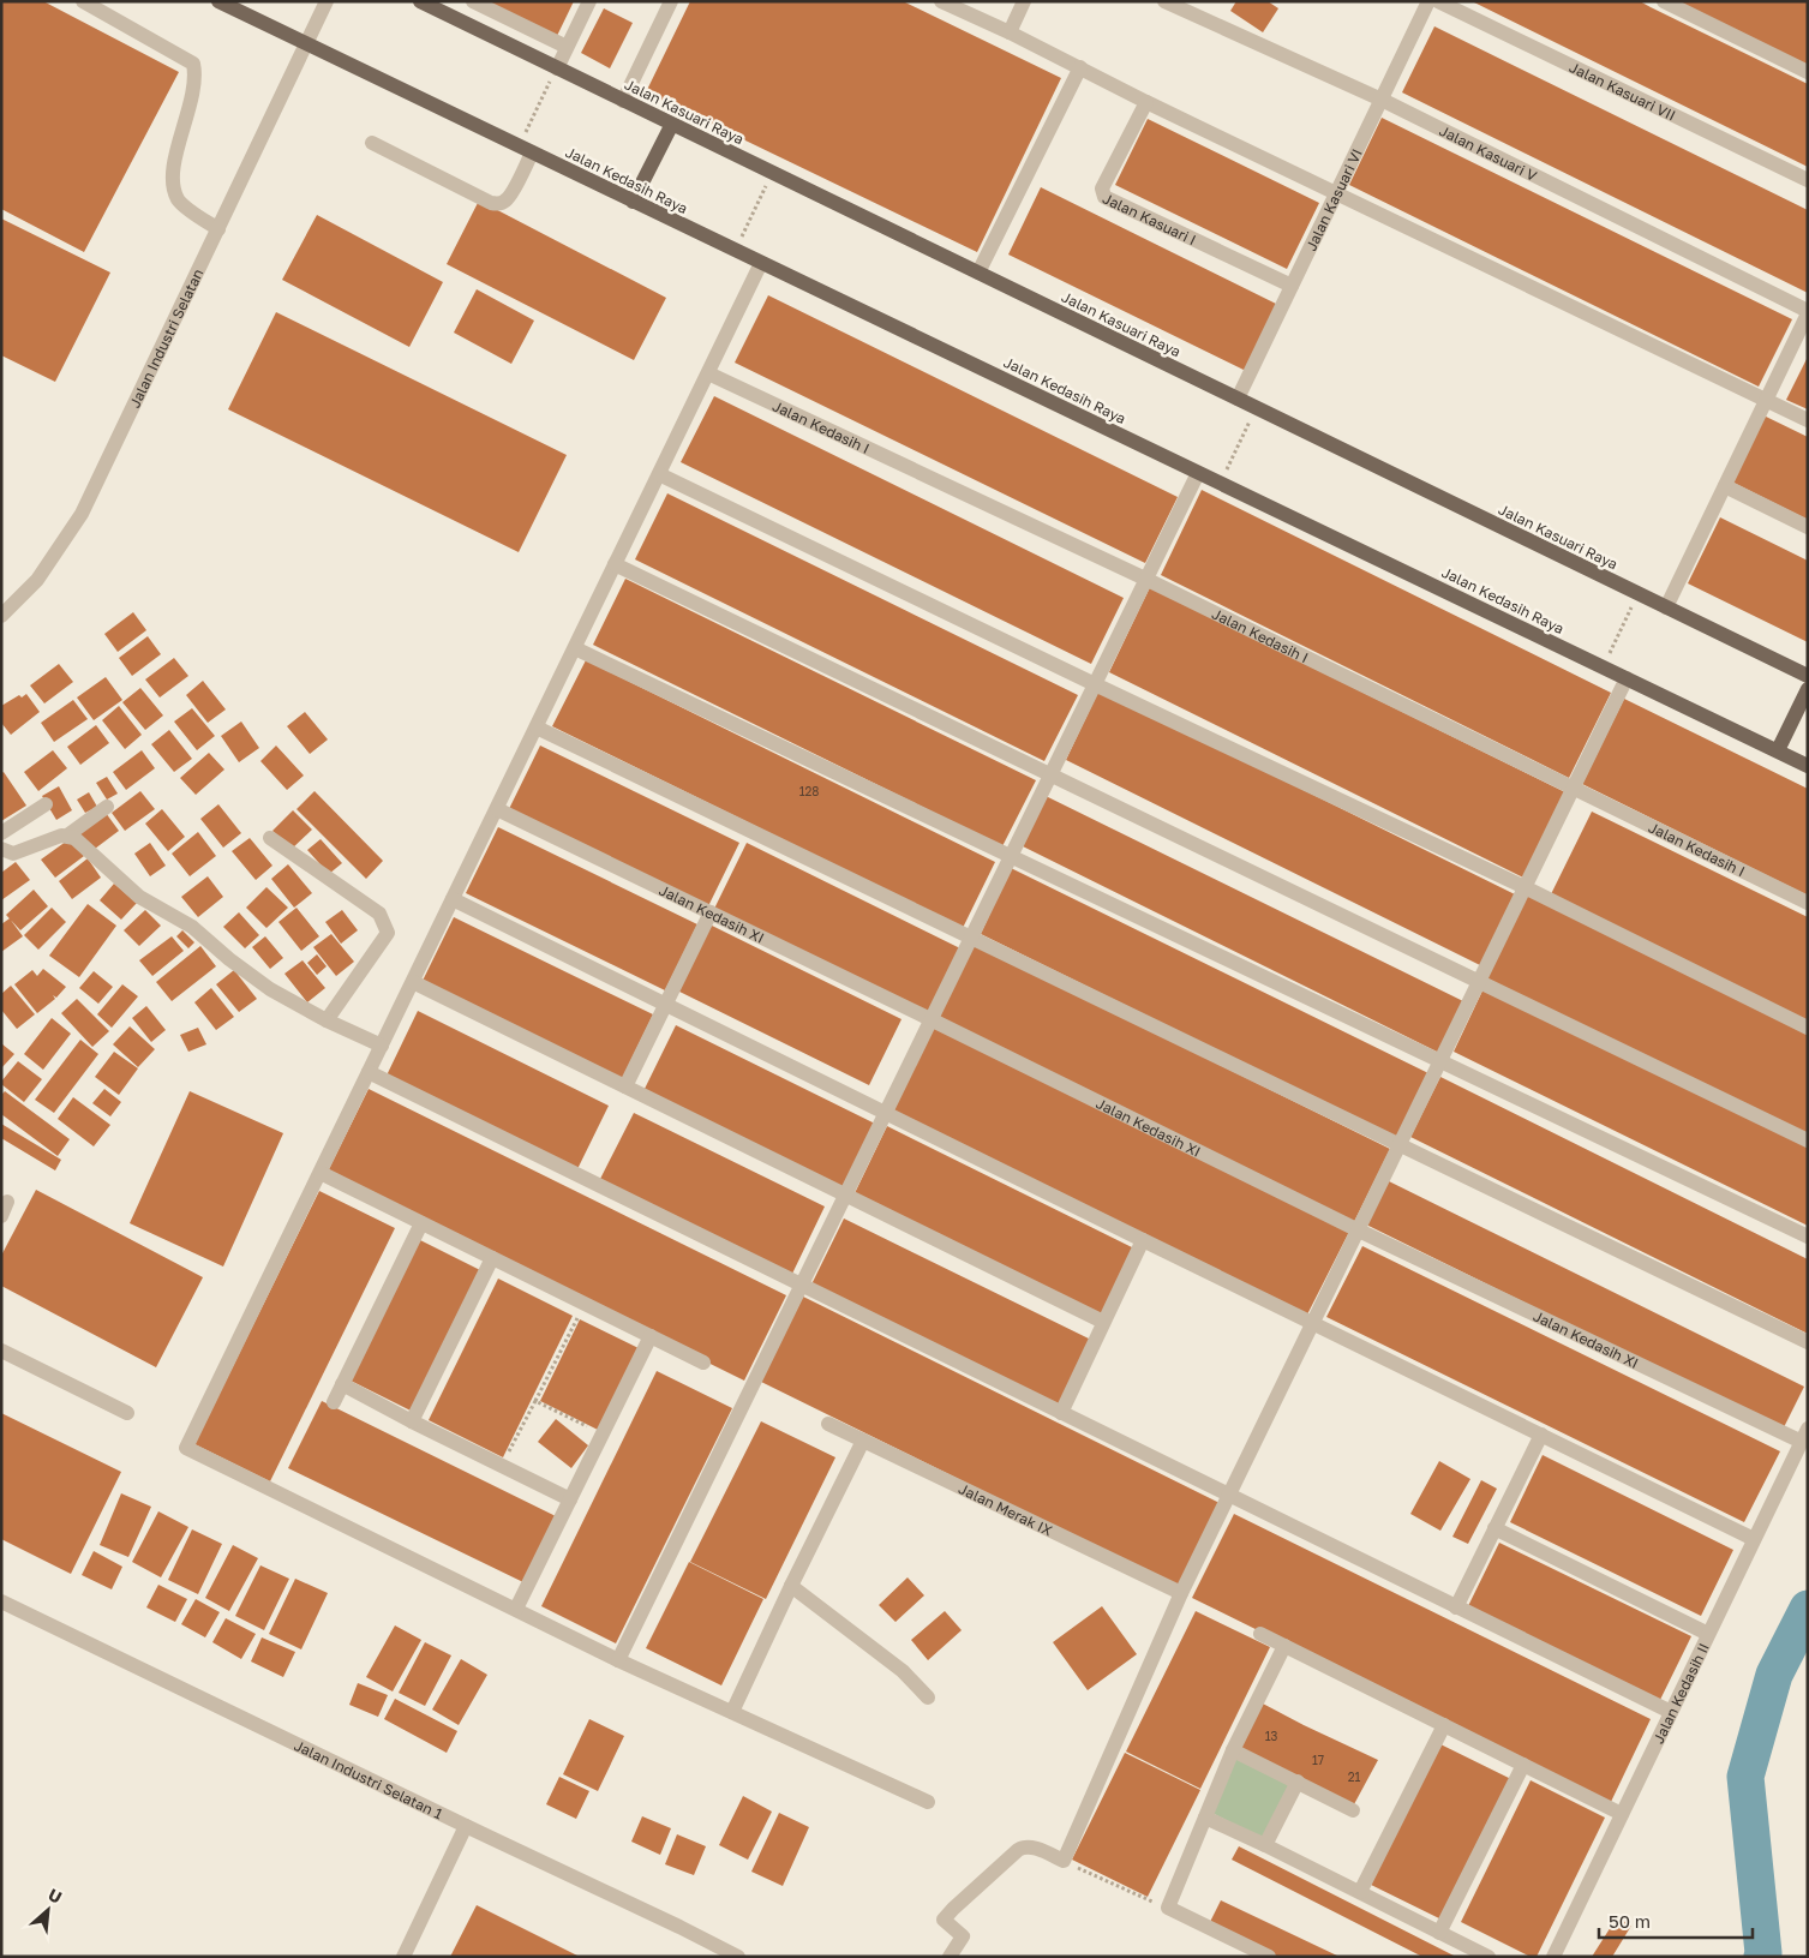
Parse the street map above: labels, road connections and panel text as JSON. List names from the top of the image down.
{
  "streets": {
    "main road": ["Jalan Kasuari Raya", "Jalan Kedasih Raya"],
    "street": [
      "Jalan Kasuari VII",
      "Jalan Kasuari V",
      "Jalan Kasuari VI",
      "Jalan Kasuari I",
      "Jalan Industri Selatan",
      "Jalan Kedasih I",
      "Jalan Kedasih XI",
      "Jalan Merak IX",
      "Jalan Kedasih II",
      "Jalan Industri Selatan 1"
    ]
  },
  "crossings": [
    ["Jalan Kasuari Raya", "Jalan Kasuari VI"],
    ["Jalan Kasuari V", "Jalan Kasuari VI"],
    ["Jalan Kedasih Raya", "Jalan Industri Selatan"],
    ["Jalan Kasuari VI", "Jalan Kasuari I"],
    ["Jalan Kedasih XI", "Jalan Kedasih II"]
  ],
  "house_numbers": [
    "128",
    "13",
    "17",
    "21"
  ],
  "scale_bar": "50 m",
  "north": "top right"
}
